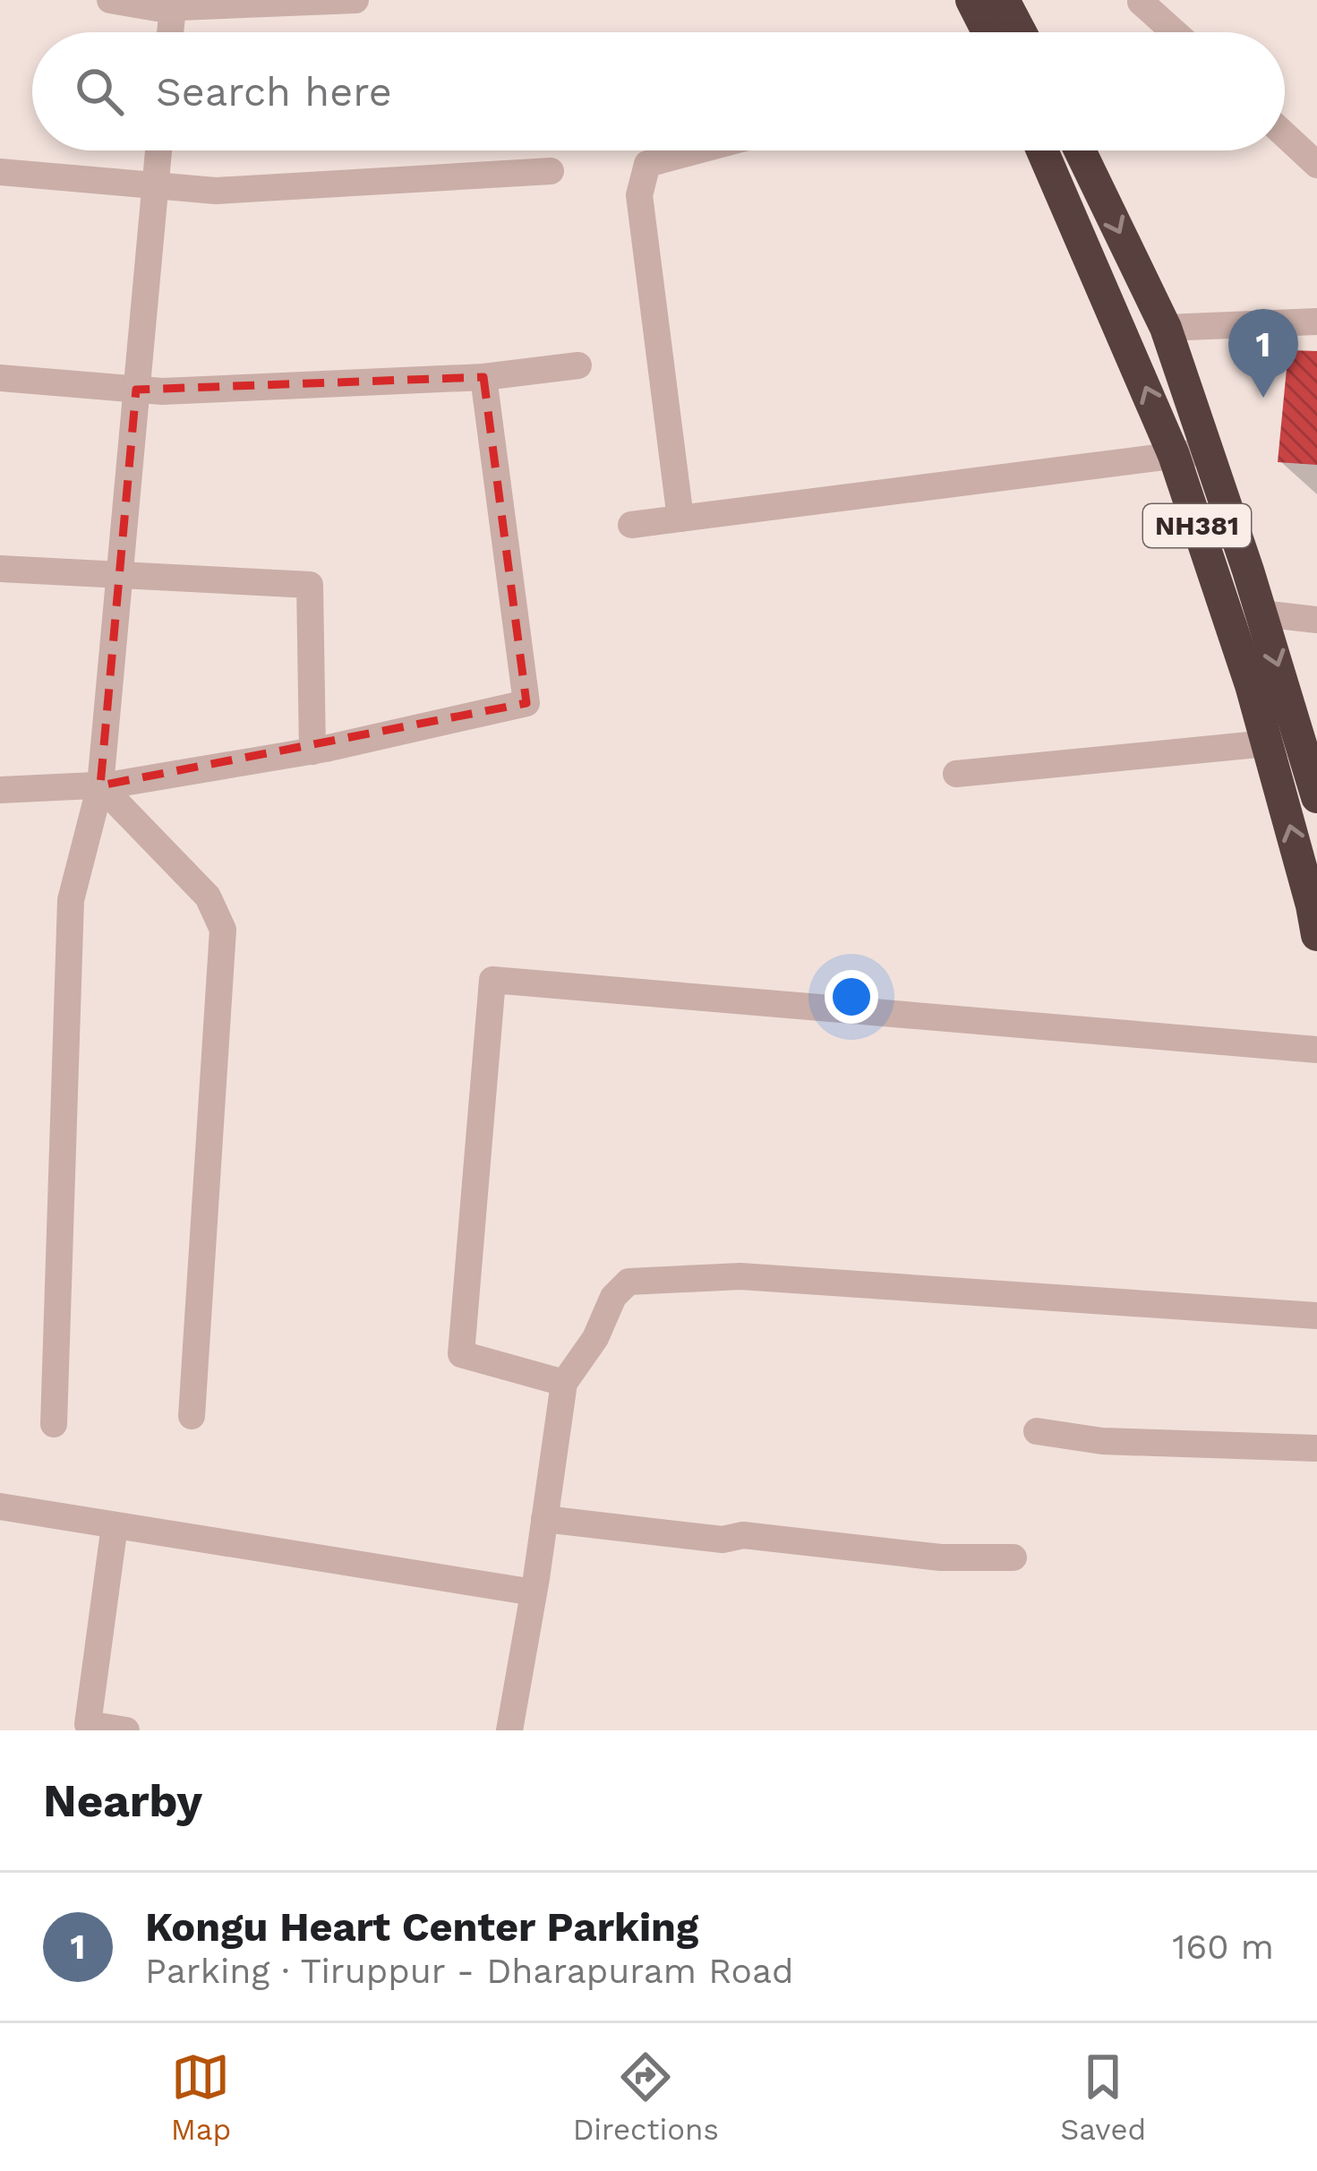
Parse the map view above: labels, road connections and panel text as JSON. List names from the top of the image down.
{
  "streets": {
    "highway": ["NH381"]
  },
  "page": {
    "search": "Search here",
    "pins": "1",
    "heading": "Nearby",
    "list": [
      {
        "mark": "1",
        "name": "Kongu Heart Center Parking",
        "note": "Parking · Tiruppur - Dharapuram Road",
        "value": "160 m"
      }
    ],
    "nav": ["Map", "Directions", "Saved"]
  }
}
